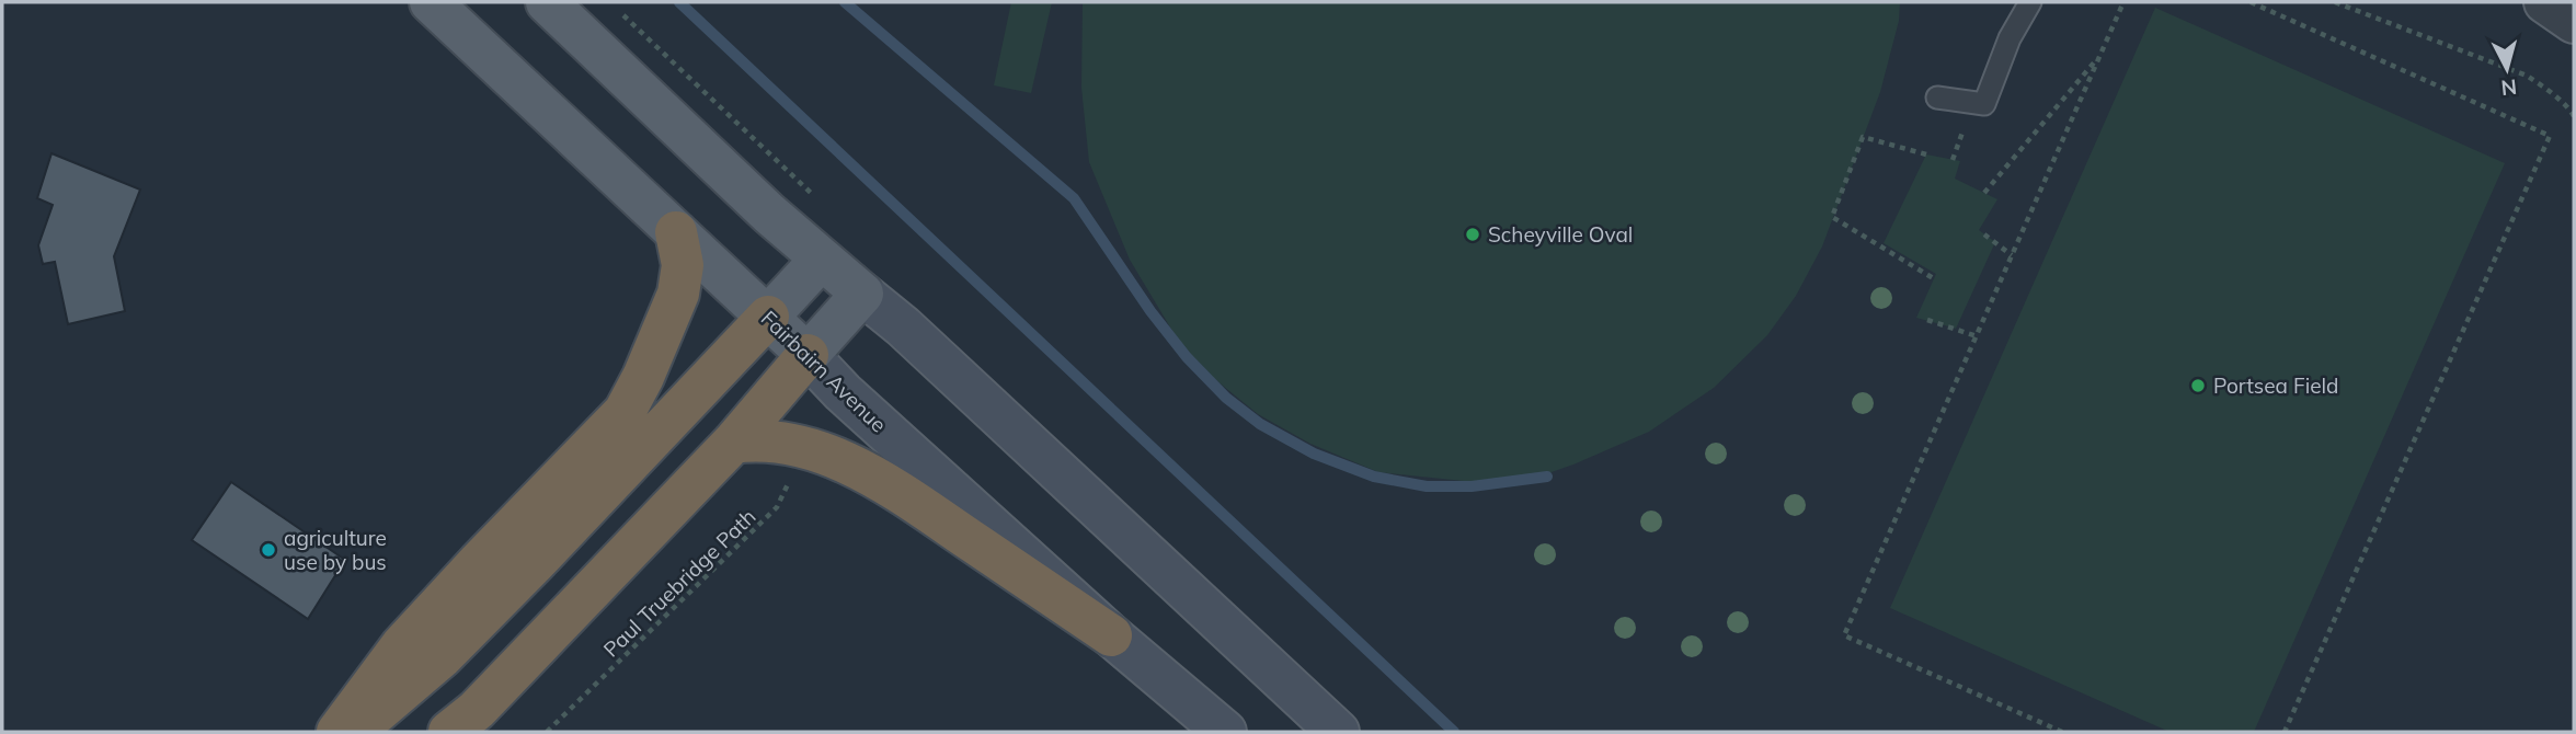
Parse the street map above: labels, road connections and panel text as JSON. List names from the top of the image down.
{
  "streets": {
    "main road": ["Fairbairn Avenue"],
    "path": ["Paul Truebridge Path"]
  },
  "places": ["Scheyville Oval", "Portsea Field", "agriculture use by bus"],
  "north": "bottom"
}
